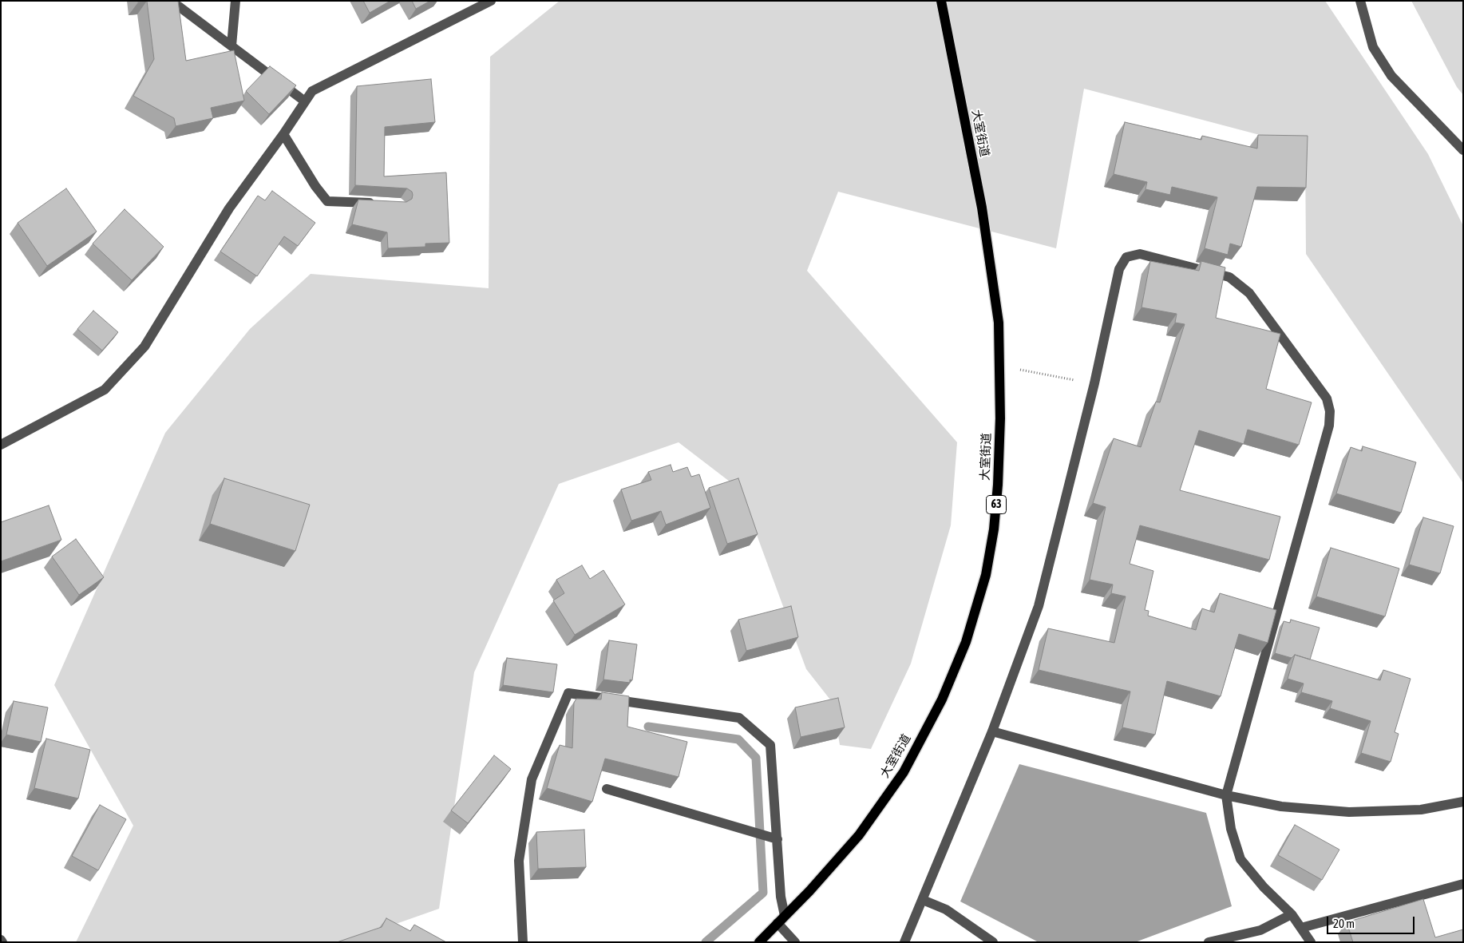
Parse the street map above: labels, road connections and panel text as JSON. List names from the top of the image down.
{
  "streets": {
    "main road": ["大室街道", "63"]
  },
  "scale_bar": "20 m"
}
